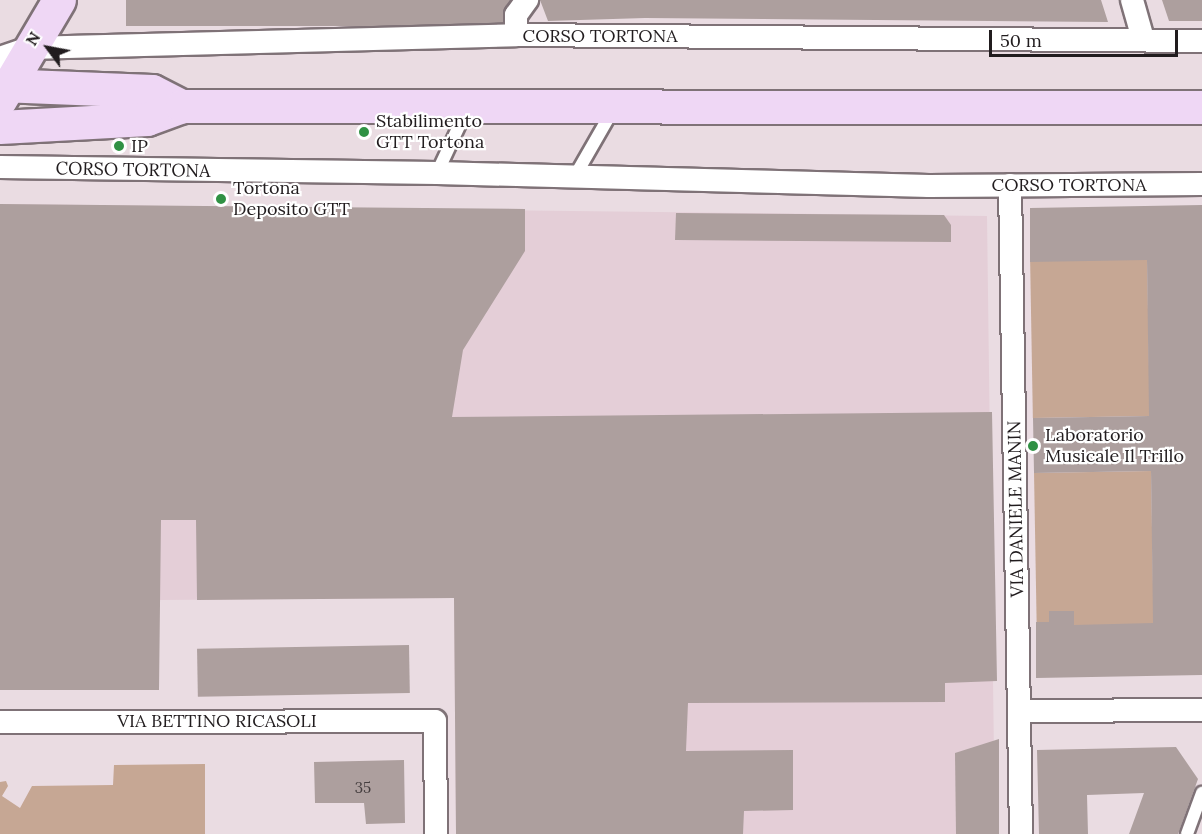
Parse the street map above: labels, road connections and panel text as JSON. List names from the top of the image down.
{
  "streets": {
    "street": ["CORSO TORTONA", "VIA DANIELE MANIN", "VIA BETTINO RICASOLI"]
  },
  "crossings": [
    ["CORSO TORTONA", "VIA DANIELE MANIN"]
  ],
  "places": [
    "Stabilimento GTT Tortona",
    "IP",
    "Tortona Deposito GTT",
    "Laboratorio Musicale Il Trillo"
  ],
  "house_numbers": ["35"],
  "scale_bar": "50 m",
  "north": "top left"
}
